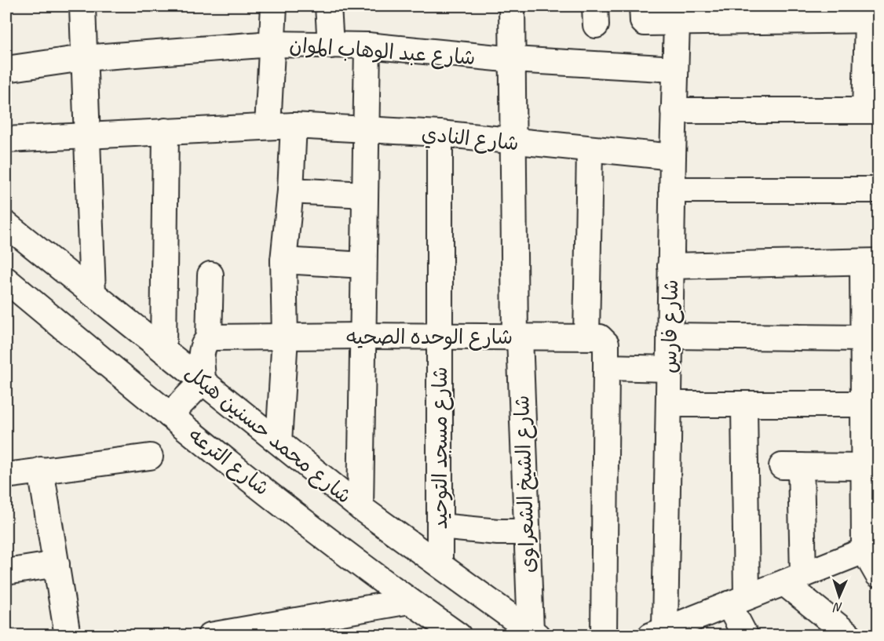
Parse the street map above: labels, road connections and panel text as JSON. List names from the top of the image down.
{
  "streets": {
    "street": [
      "شارع عبد الوهاب الموان",
      "شارع النادي",
      "شارع فارس",
      "شارع الوحده الصحيه",
      "شارع محمد حسنين هيكل",
      "شارع مسجد التوحيد",
      "شارع الترعه",
      "شارع الشيخ الشعراوى"
    ]
  },
  "crossings": [
    ["شارع عبد الوهاب الموان", "شارع فارس"],
    ["شارع عبد الوهاب الموان", "شارع الشيخ الشعراوى"],
    ["شارع النادي", "شارع فارس"],
    ["شارع النادي", "شارع مسجد التوحيد"],
    ["شارع النادي", "شارع الشيخ الشعراوى"],
    ["شارع الوحده الصحيه", "شارع مسجد التوحيد"],
    ["شارع الوحده الصحيه", "شارع الشيخ الشعراوى"],
    ["شارع محمد حسنين هيكل", "شارع مسجد التوحيد"],
    ["شارع محمد حسنين هيكل", "شارع الشيخ الشعراوى"]
  ],
  "north": "bottom"
}
